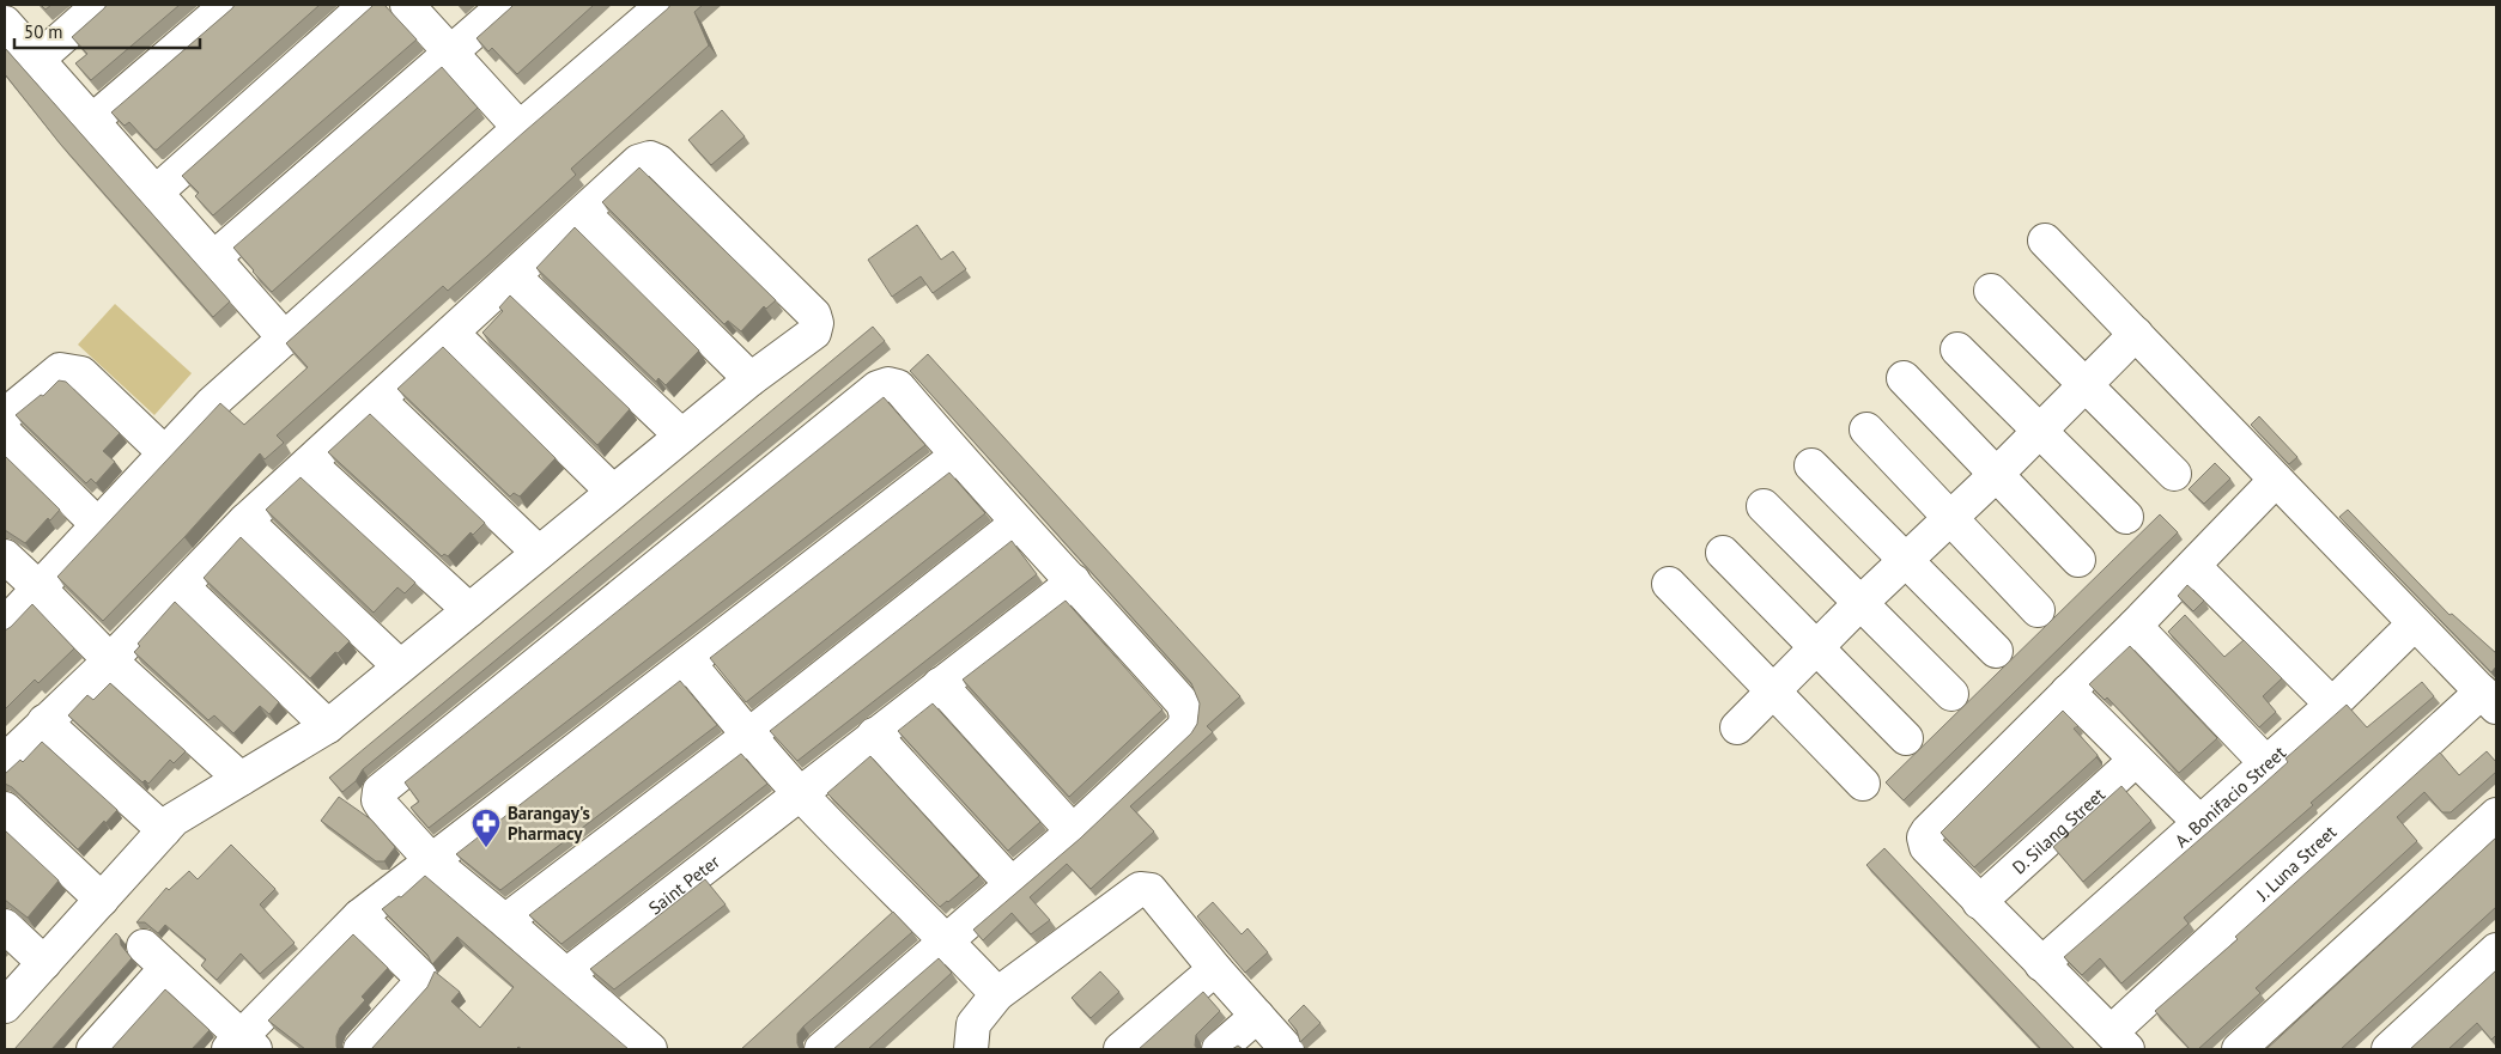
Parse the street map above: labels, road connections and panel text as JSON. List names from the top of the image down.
{
  "streets": {
    "street": [
      "A. Bonifacio Street",
      "D. Silang Street",
      "J. Luna Street",
      "Saint Peter"
    ]
  },
  "places": {
    "pharmacy": ["Barangay's Pharmacy"]
  },
  "scale_bar": "50 m"
}
